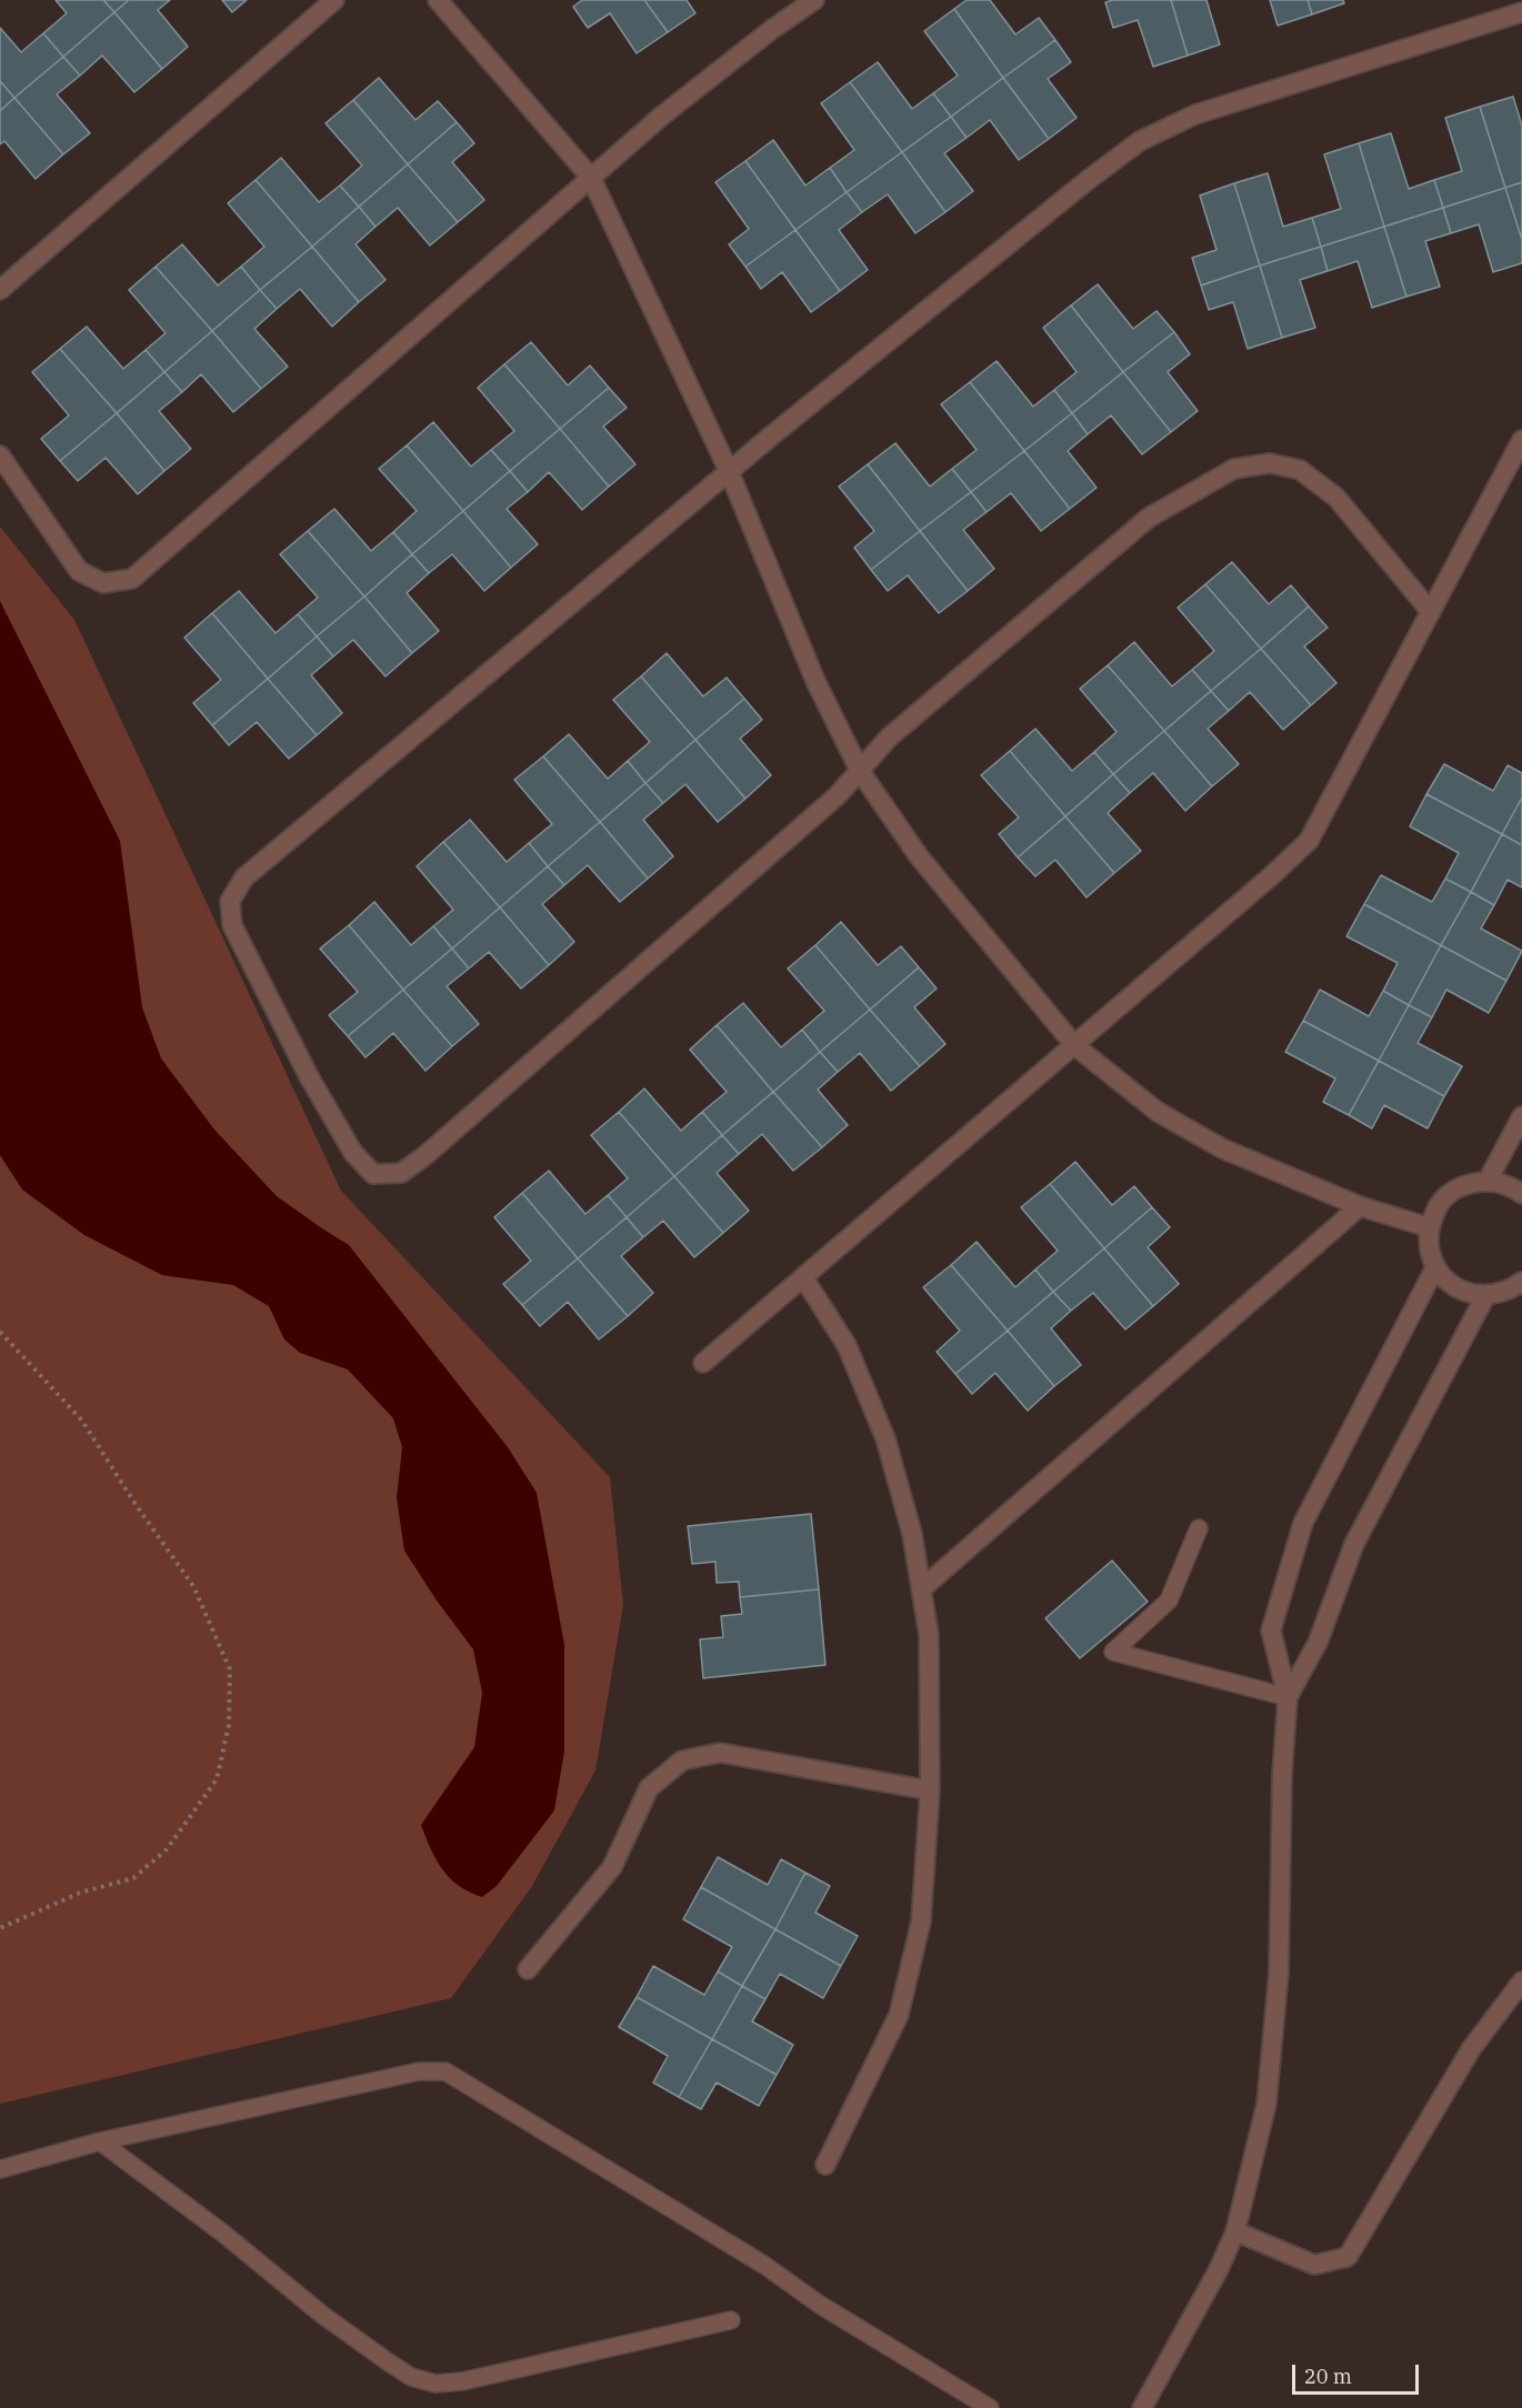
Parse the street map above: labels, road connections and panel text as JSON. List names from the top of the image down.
{
  "scale_bar": "20 m"
}
